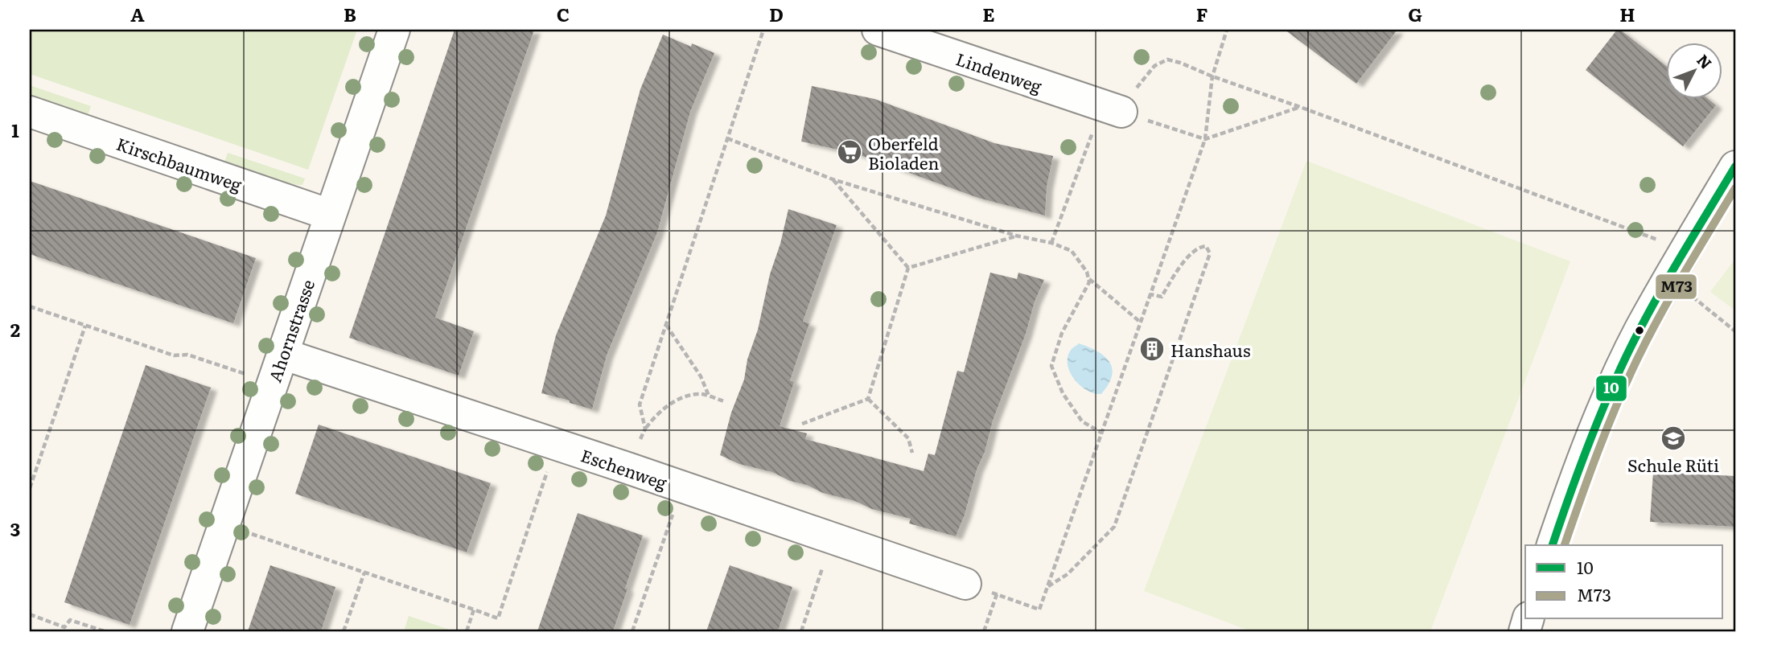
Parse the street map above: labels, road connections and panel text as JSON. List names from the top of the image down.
{
  "streets": {
    "street": [
      "Lindenweg",
      "Kirschbaumweg",
      "Ahornstrasse",
      "Eschenweg"
    ]
  },
  "crossings": [
    ["Kirschbaumweg", "Ahornstrasse"],
    ["Ahornstrasse", "Eschenweg"]
  ],
  "places": {
    "supermarket": ["Oberfeld Bioladen"],
    "building": ["Hanshaus"],
    "school or university": ["Schule Rüti"]
  },
  "lines": ["transit line 10", "transit line M73"],
  "legend": ["10", "M73"],
  "north": "top right",
  "grid": {
    "columns": [
      "A",
      "B",
      "C",
      "D",
      "E",
      "F",
      "G",
      "H"
    ],
    "rows": ["1", "2", "3"]
  }
}
